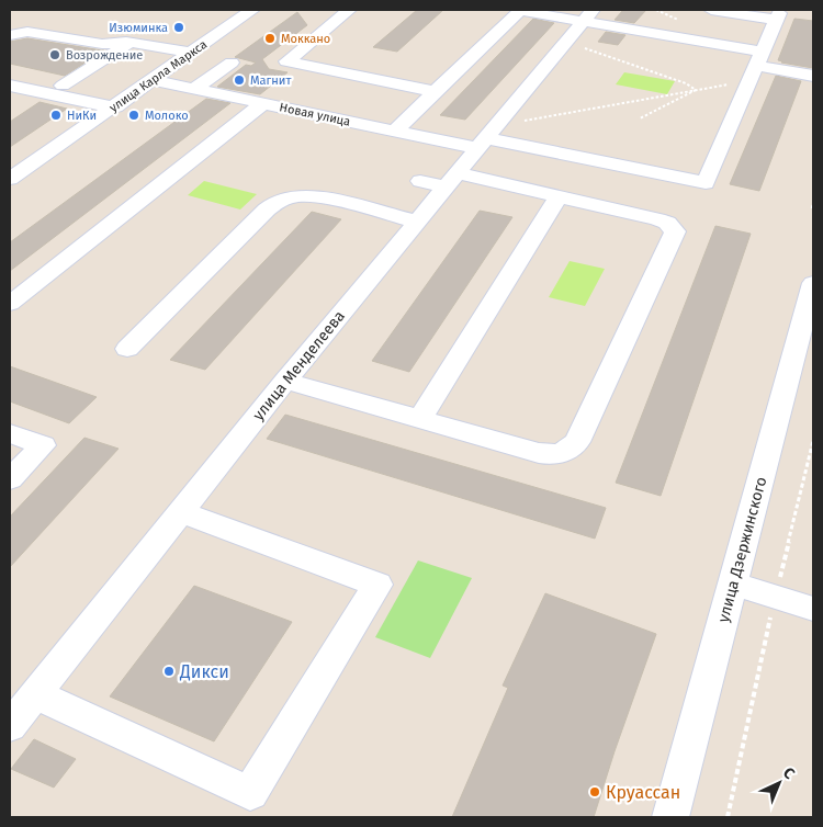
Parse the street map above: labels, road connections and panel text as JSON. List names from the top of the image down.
{
  "streets": {
    "street": [
      "улица Карла Маркса",
      "Новая улица",
      "улица Менделеева",
      "улица Дзержинского"
    ]
  },
  "crossings": [
    ["улица Карла Маркса", "Новая улица"],
    ["Новая улица", "улица Менделеева"]
  ],
  "places": [
    "Изюминка",
    "Моккано",
    "Возрождение",
    "Магнит",
    "НиКи",
    "Молоко",
    "Дикси",
    "Круассан"
  ],
  "north": "top right"
}
